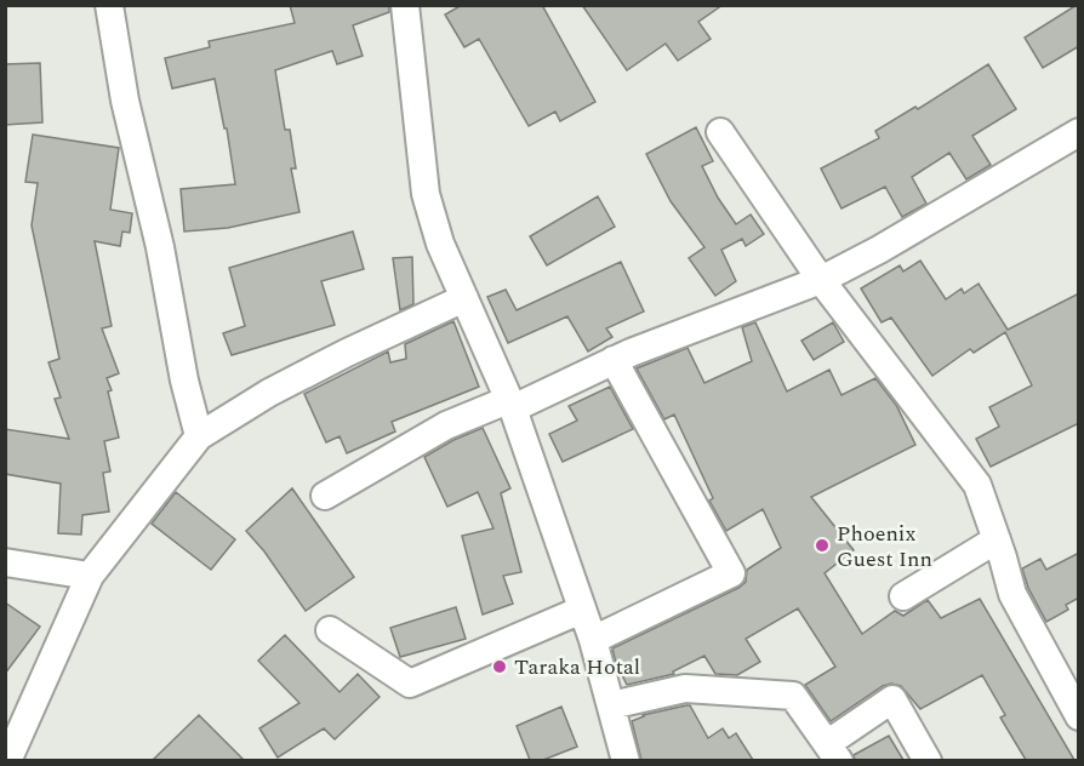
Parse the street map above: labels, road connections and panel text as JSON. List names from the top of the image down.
{
  "places": ["Phoenix Guest Inn", "Taraka Hotal"]
}
